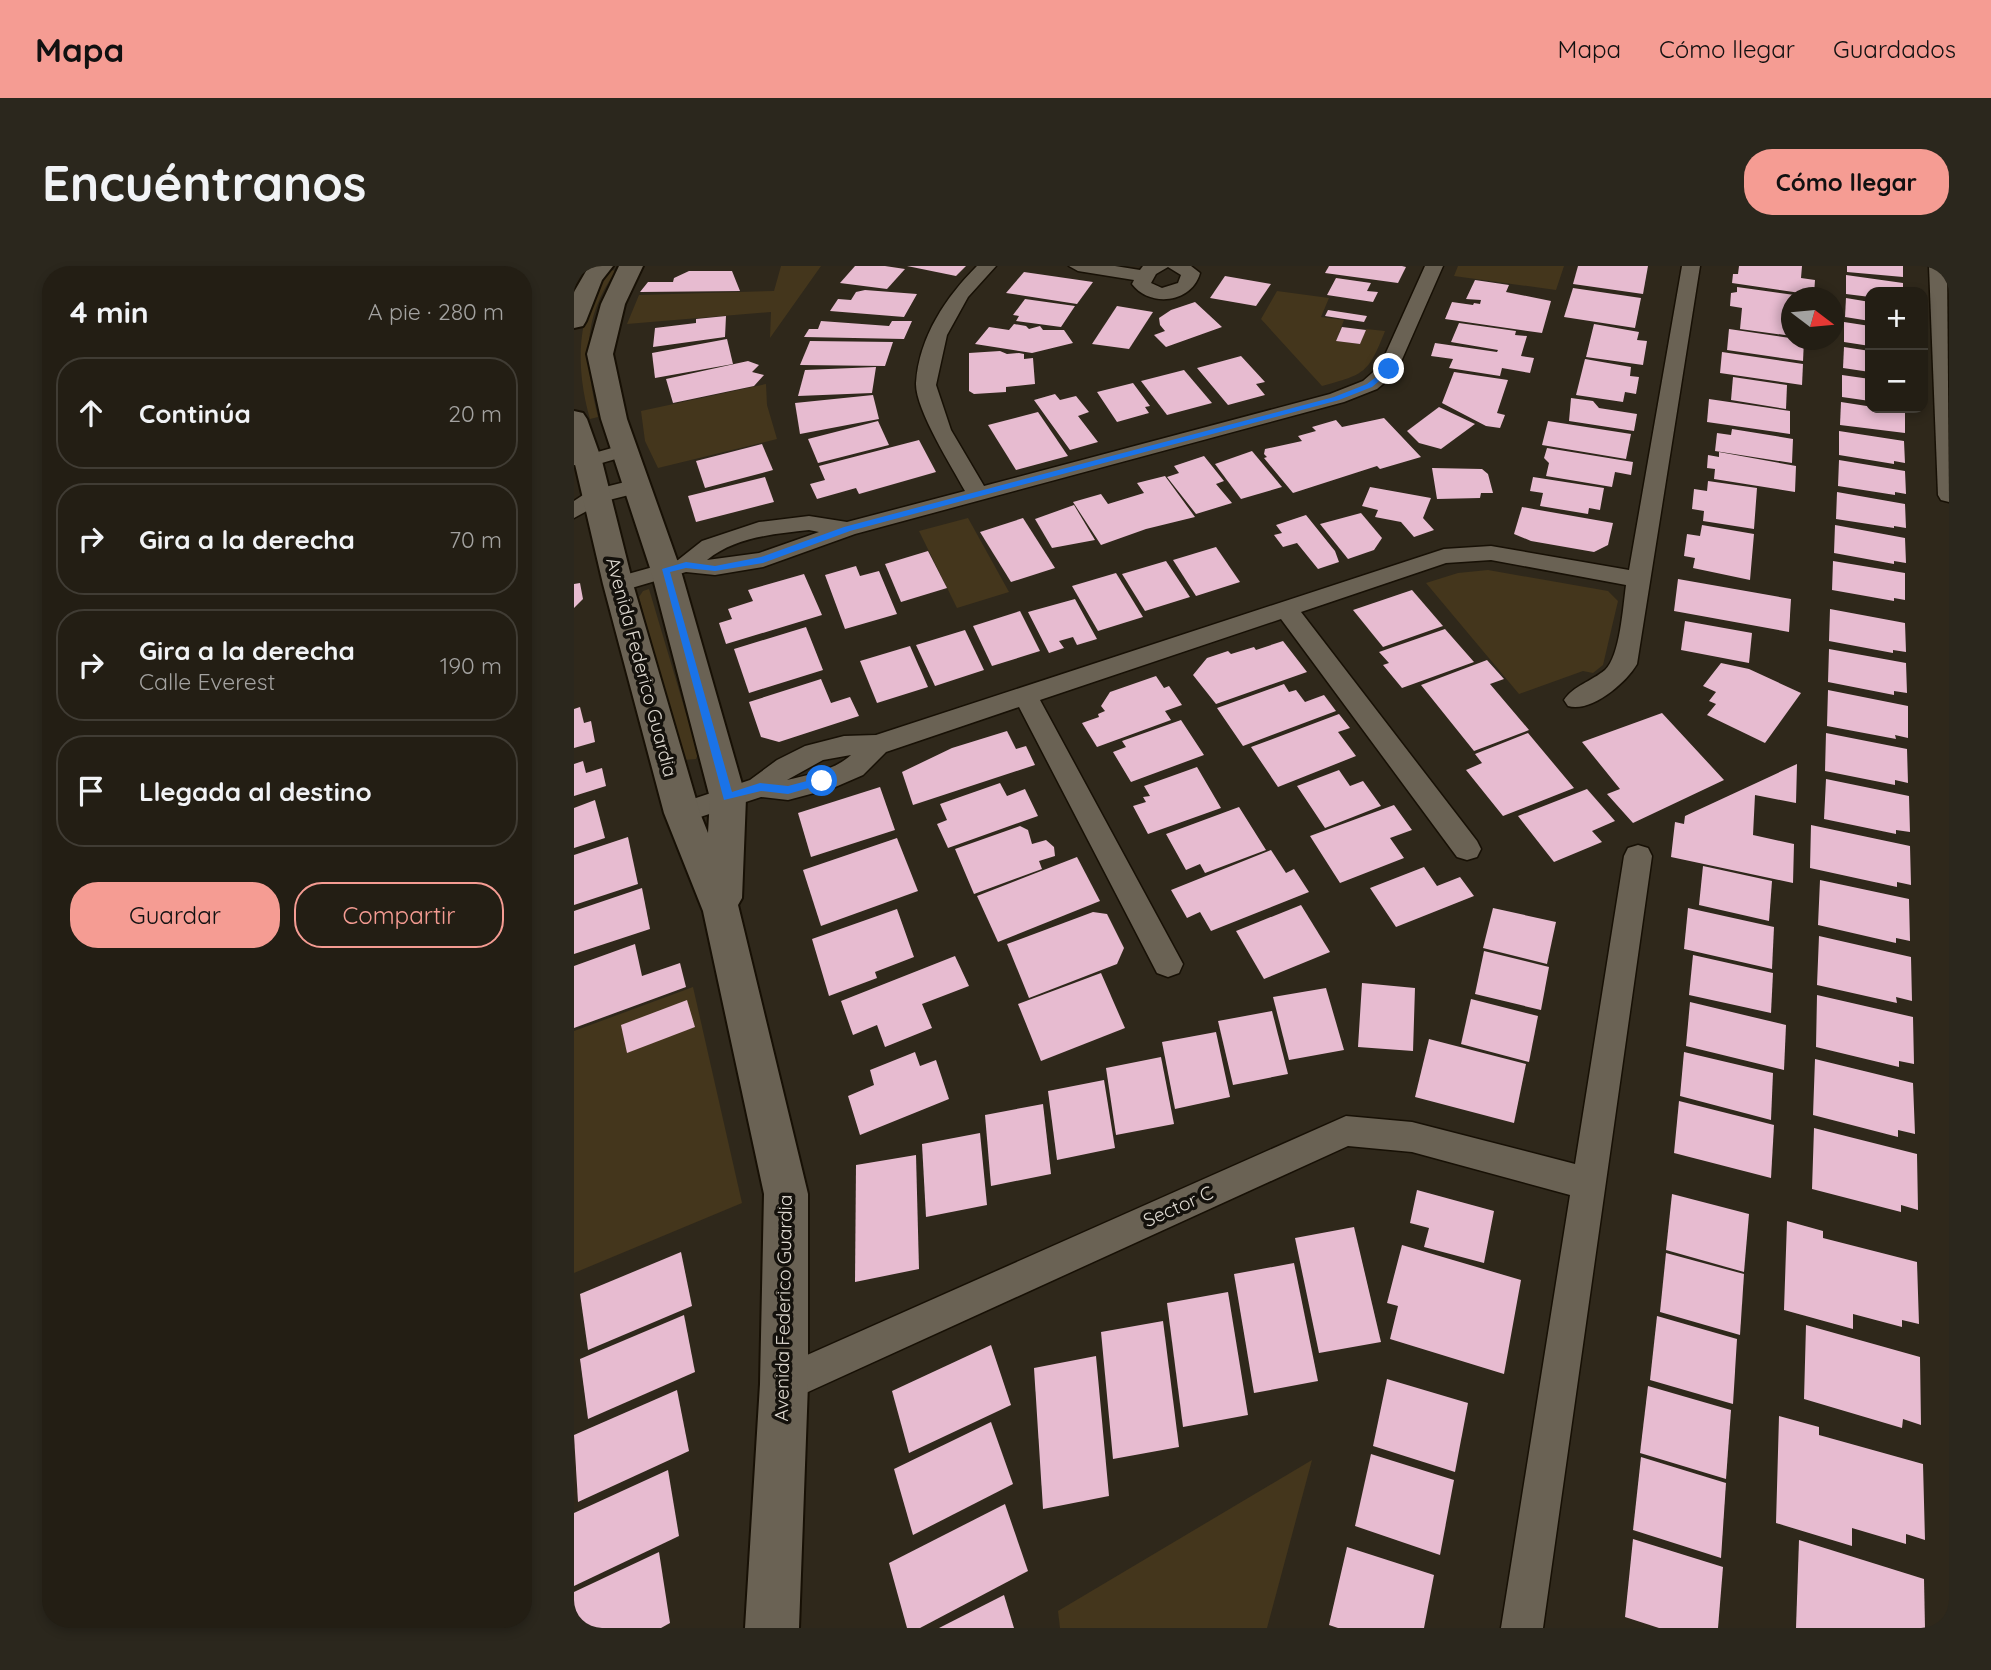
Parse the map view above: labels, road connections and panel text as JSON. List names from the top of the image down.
{
  "streets": {
    "street": ["Avenida Federico Guardia", "Sector C"]
  },
  "crossings": [
    ["Avenida Federico Guardia", "Sector C"]
  ],
  "north": "right",
  "page": {
    "header": "Mapa",
    "nav": ["Mapa", "Cómo llegar", "Guardados"],
    "buttons": [
      "Cómo llegar",
      ["Guardar", "Compartir"]
    ],
    "title": "Encuéntranos",
    "heading": ["4 min", "A pie · 280 m"],
    "map_buttons": ["+", "−"],
    "list": [
      ["Continúa", "20 m"],
      ["Gira a la derecha", "70 m"],
      ["Gira a la derecha", "Calle Everest", "190 m"],
      "Llegada al destino"
    ]
  }
}
